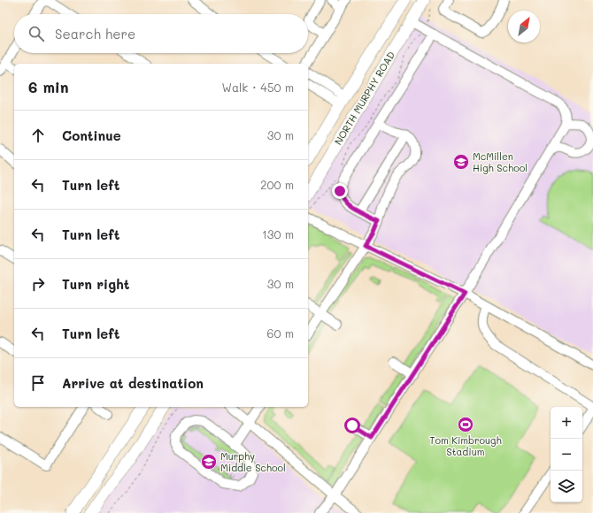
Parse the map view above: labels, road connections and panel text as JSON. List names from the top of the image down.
{
  "streets": {
    "main road": ["NORTH MURPHY ROAD"]
  },
  "places": {
    "school or university": ["McMillen High School", "Murphy Middle School"],
    "sports": ["Tom Kimbrough Stadium"]
  },
  "north": "top right",
  "page": {
    "search": "Search here",
    "heading": ["6 min", "Walk · 450 m"],
    "list": [
      ["Continue", "30 m"],
      ["Turn left", "200 m"],
      ["Turn left", "130 m"],
      ["Turn right", "30 m"],
      ["Turn left", "60 m"],
      "Arrive at destination"
    ],
    "map_buttons": ["+", "−"]
  }
}
